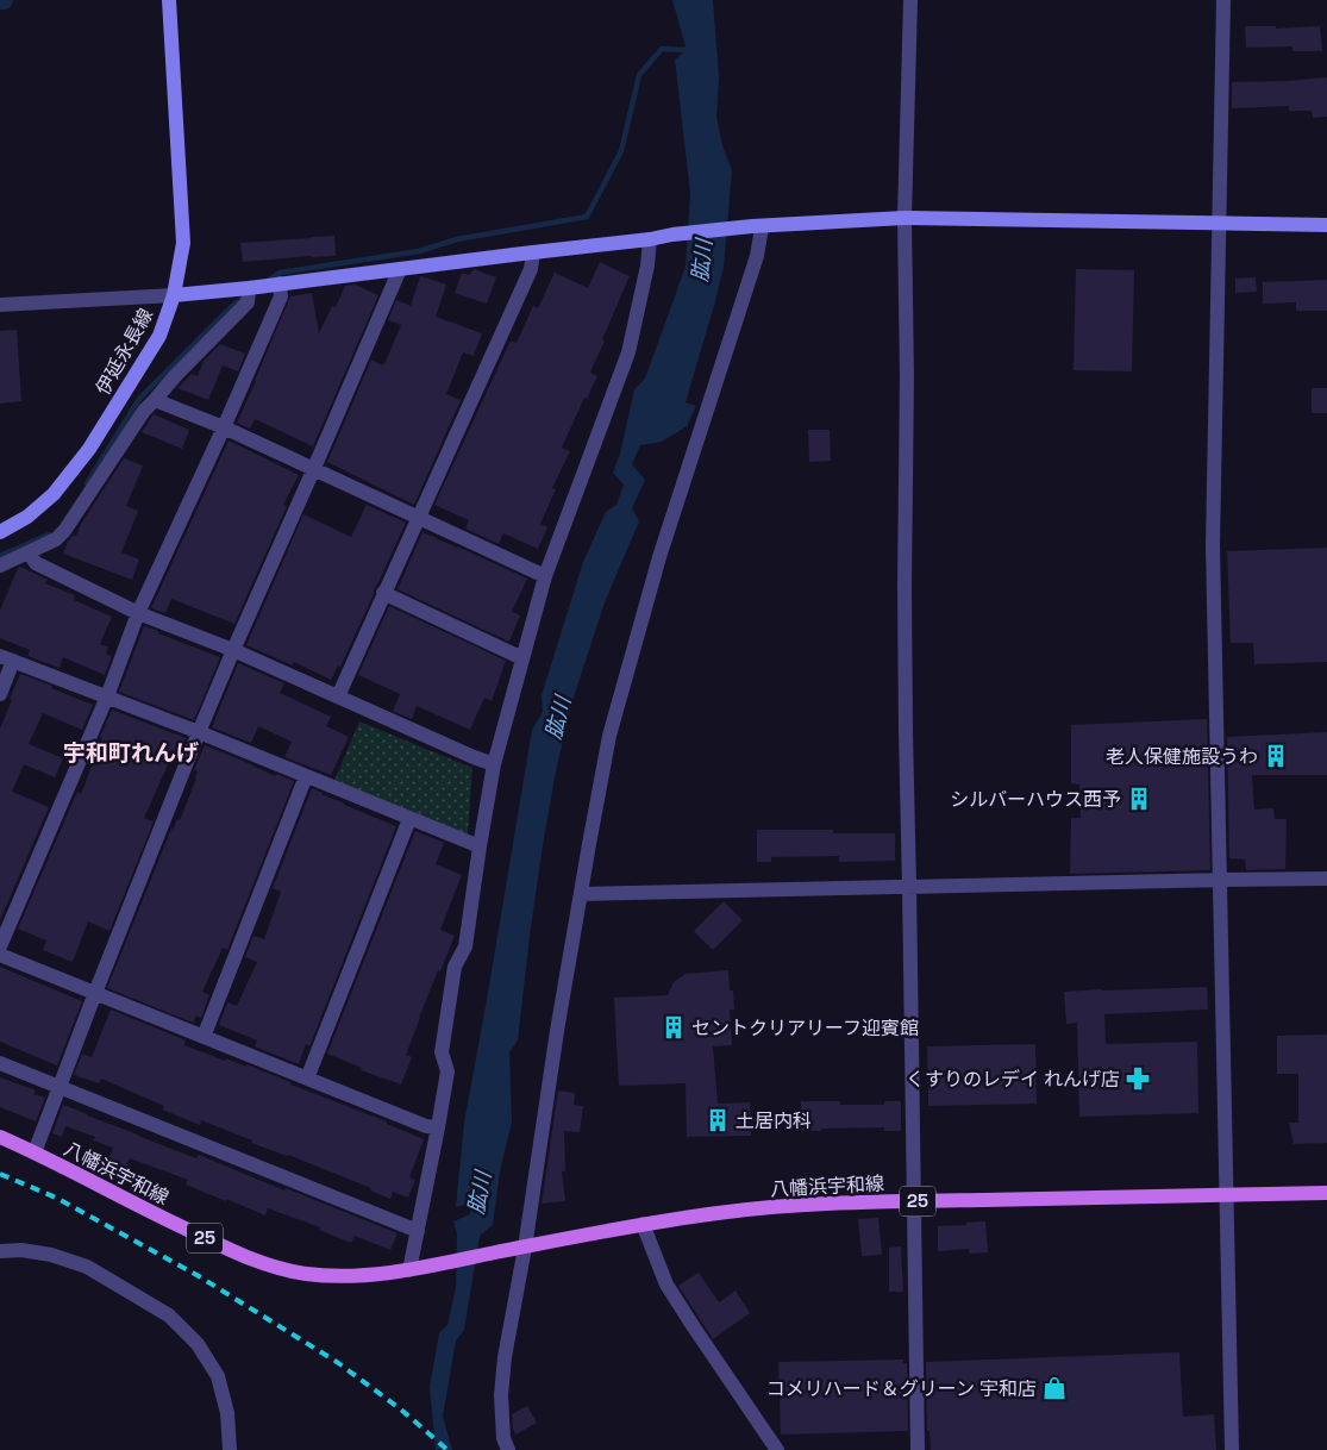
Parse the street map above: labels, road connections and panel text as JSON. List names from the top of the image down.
{
  "streets": {
    "main road": ["八幡浜宇和線", "25"],
    "street": ["伊延永長線"]
  },
  "crossings": [
    ["八幡浜宇和線", "25"]
  ],
  "districts": ["宇和町れんげ"],
  "water": ["肱川"],
  "places": {
    "building": [
      "老人保健施設うわ",
      "シルバーハウス西予",
      "セントクリアリーフ迎賓館",
      "土居内科"
    ],
    "pharmacy": ["くすりのレデイ れんげ店"],
    "shop": ["コメリハード＆グリーン 宇和店"]
  }
}
